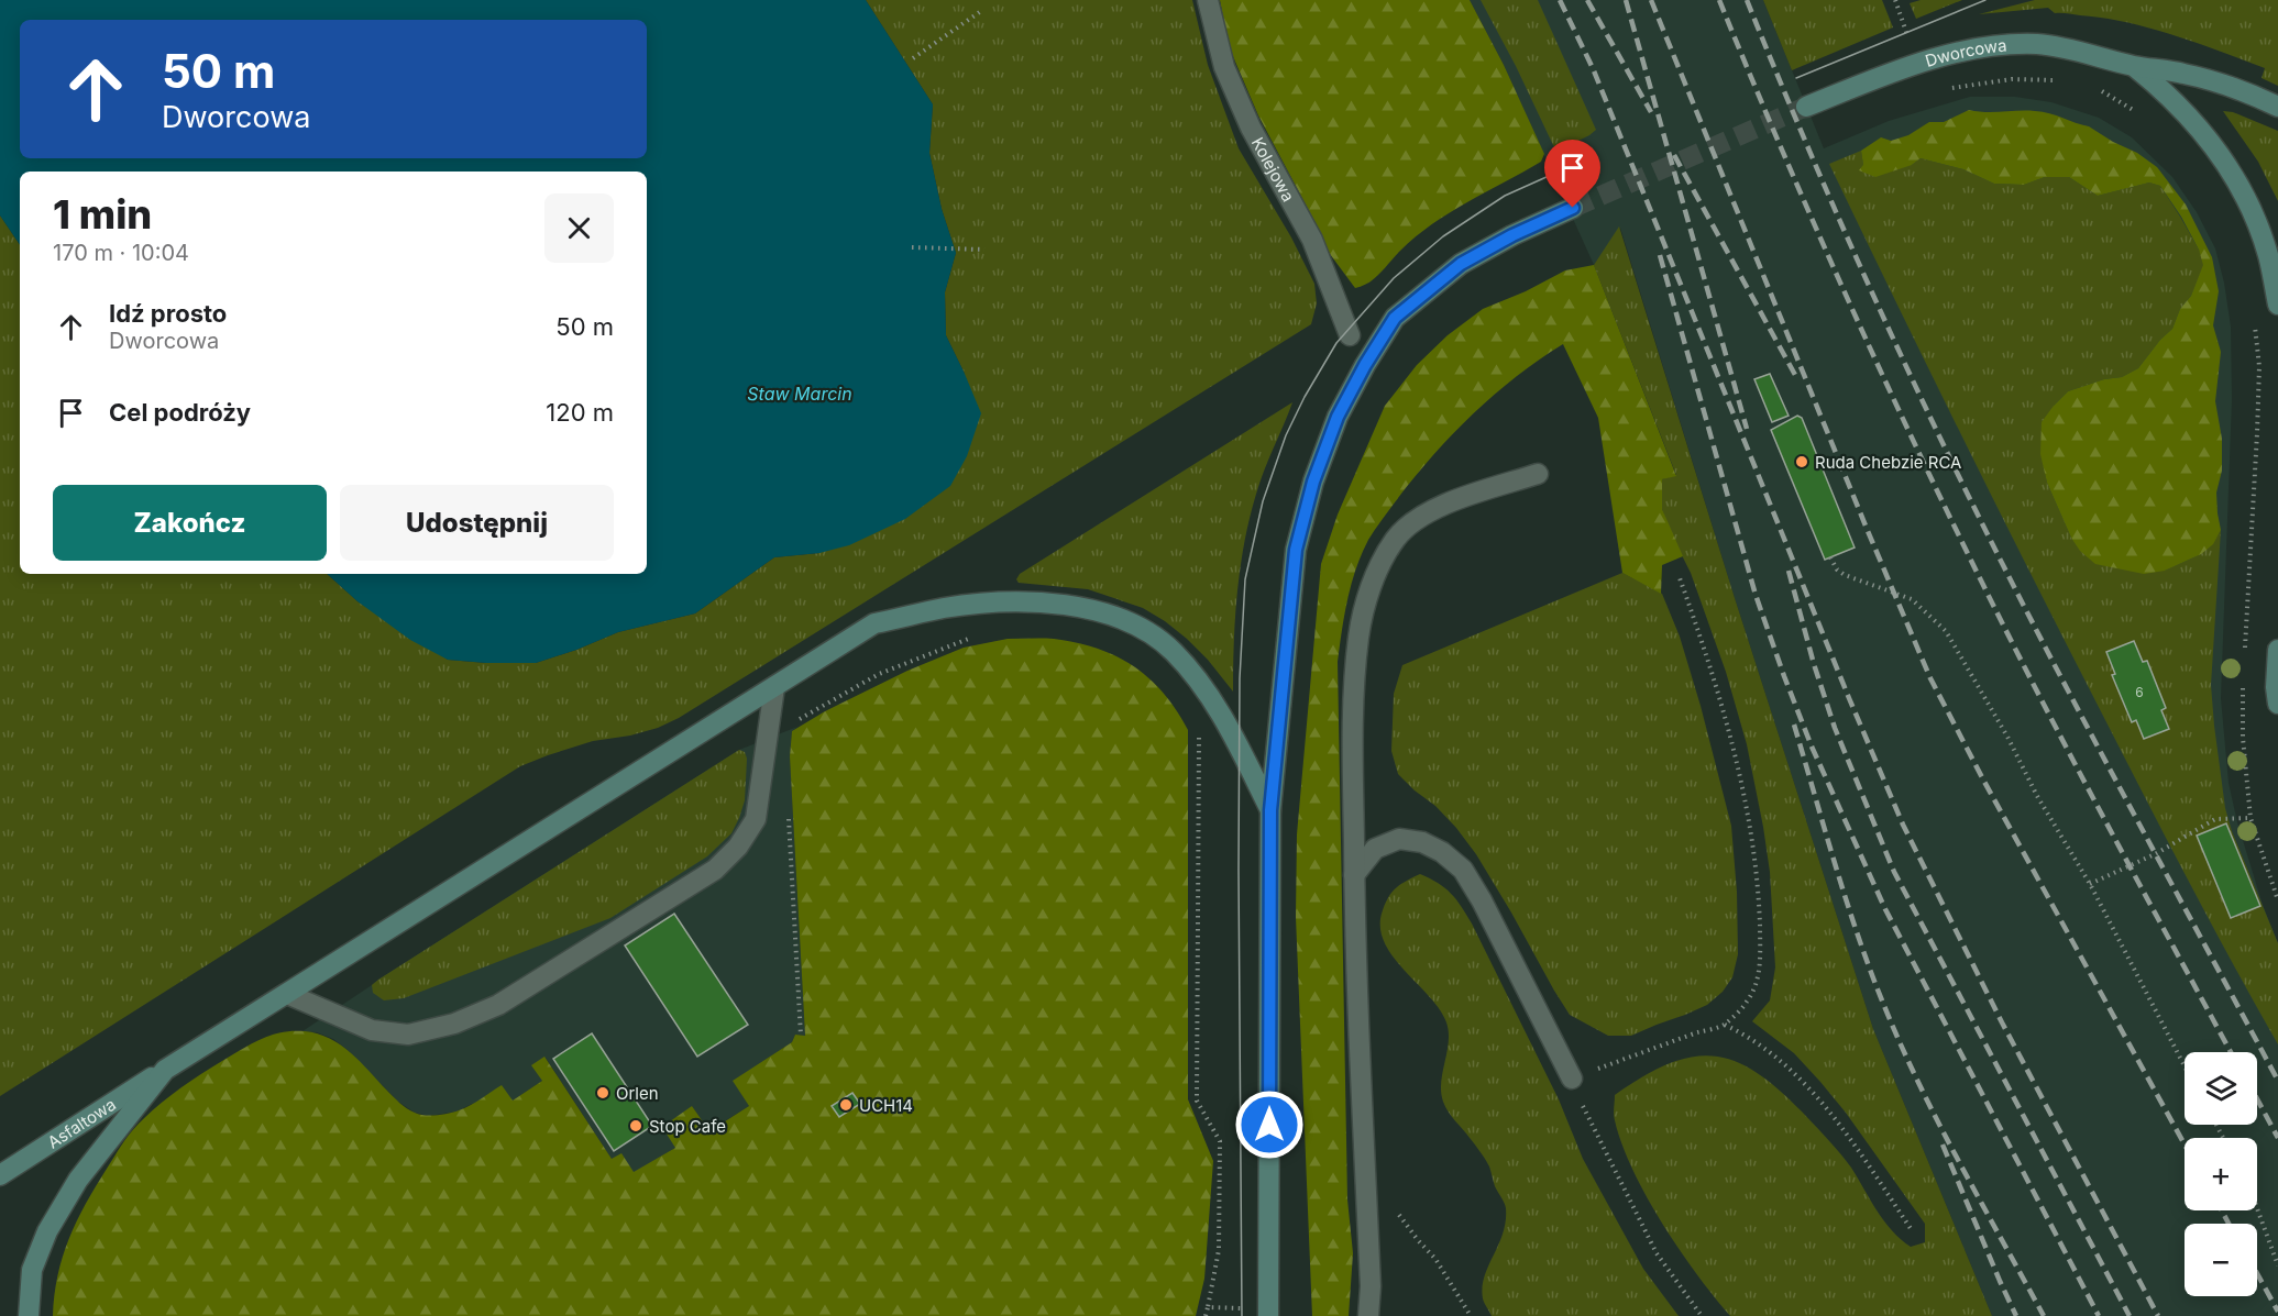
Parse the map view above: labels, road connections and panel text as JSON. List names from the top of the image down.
{
  "streets": {
    "main road": ["Dworcowa", "Asfaltowa"],
    "street": ["Kolejowa"]
  },
  "water": ["Staw Marcin"],
  "places": [
    "Ruda Chebzie RCA",
    "Orlen",
    "UCH14",
    "Stop Cafe"
  ],
  "house_numbers": ["6"],
  "page": {
    "turn": ["50 m", "Dworcowa"],
    "heading": ["1 min", "170 m · 10:04"],
    "list": [
      {
        "name": "Idź prosto",
        "note": "Dworcowa",
        "value": "50 m"
      },
      {
        "name": "Cel podróży",
        "value": "120 m"
      }
    ],
    "buttons": ["Zakończ", "Udostępnij"],
    "map_buttons": ["+", "−"]
  }
}
